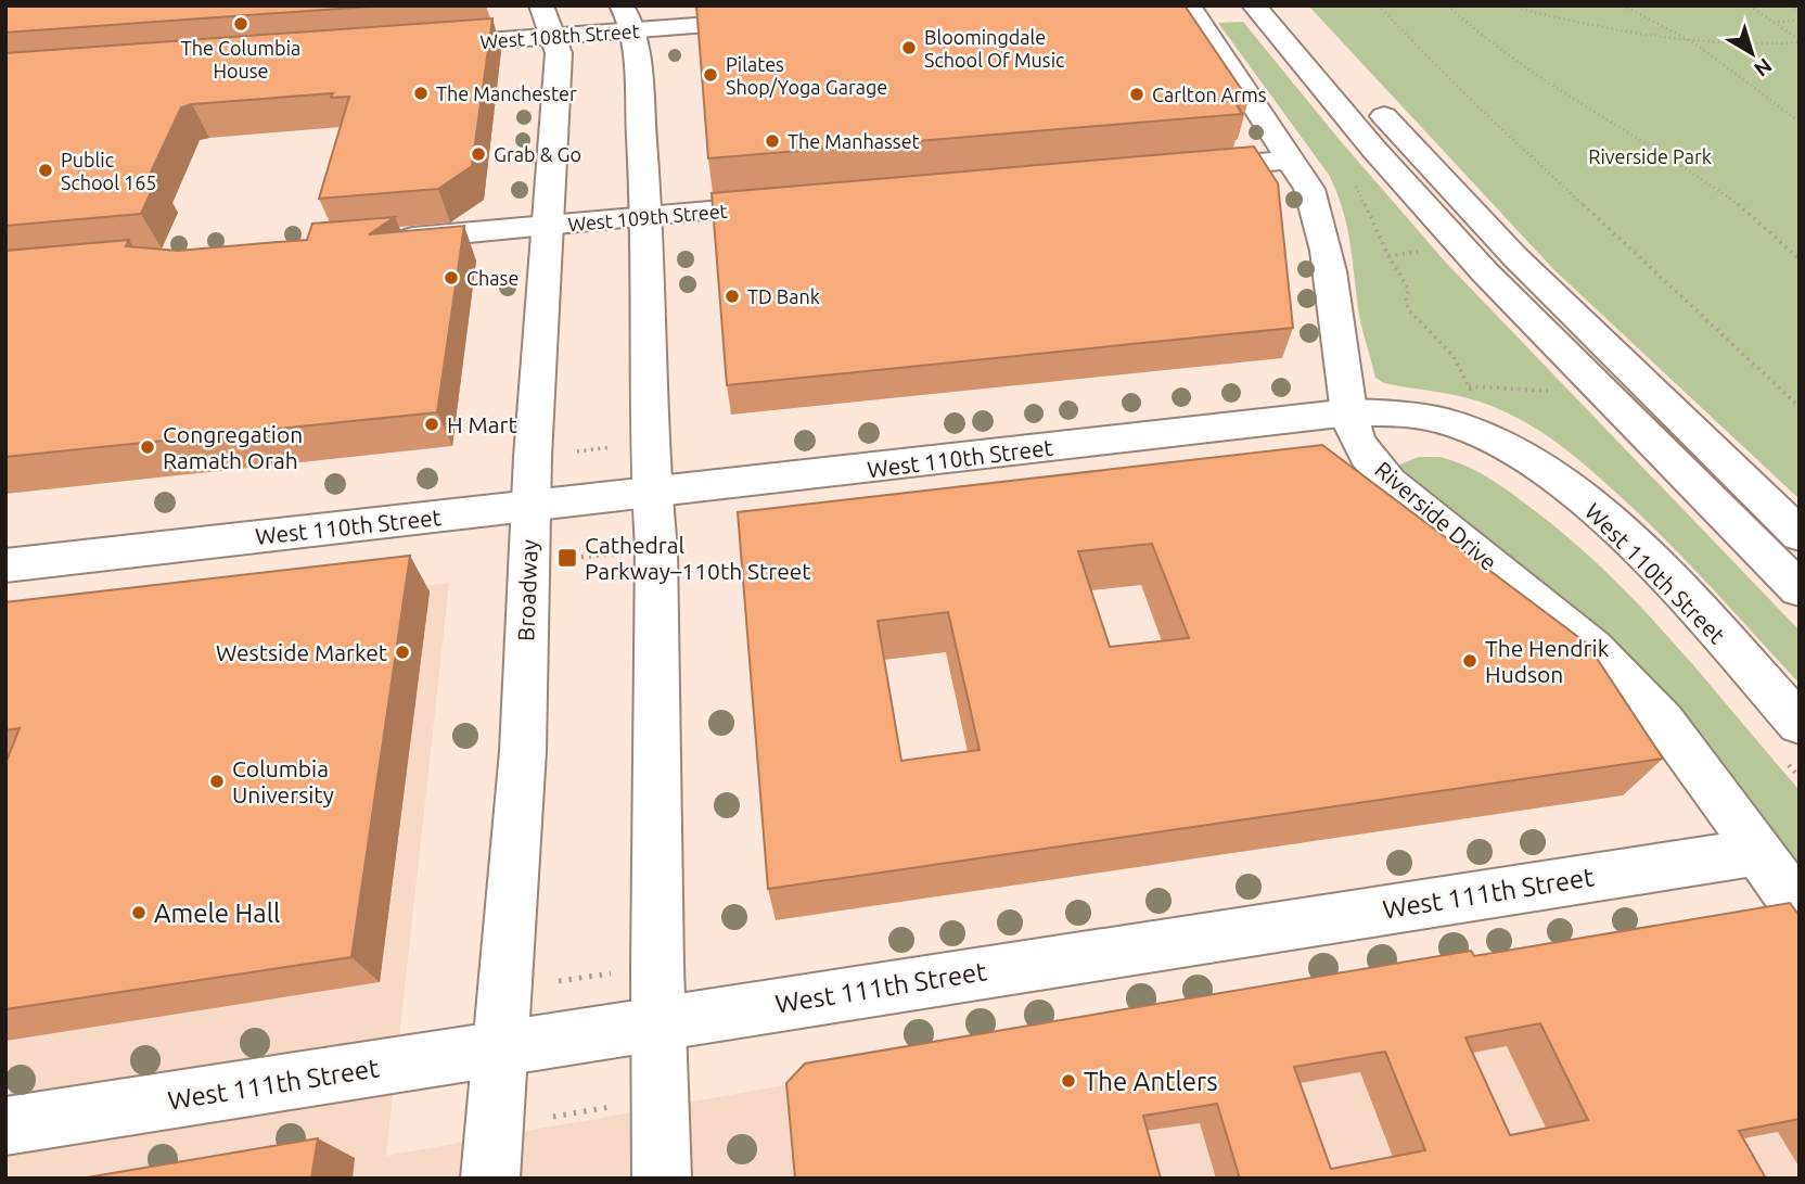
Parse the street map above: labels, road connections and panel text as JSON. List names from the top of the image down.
{
  "streets": {
    "main road": [
      "West 108th Street",
      "West 109th Street",
      "West 110th Street",
      "Riverside Drive",
      "Broadway",
      "West 111th Street"
    ]
  },
  "crossings": [
    ["West 108th Street", "Broadway"],
    ["West 109th Street", "Broadway"],
    ["West 110th Street", "Riverside Drive"],
    ["West 110th Street", "Broadway"],
    ["Riverside Drive", "West 111th Street"],
    ["Broadway", "West 111th Street"]
  ],
  "parks": ["Riverside Park"],
  "places": {
    "other": [
      "The Columbia House",
      "Bloomingdale School Of Music",
      "Pilates Shop/Yoga Garage",
      "The Manchester",
      "Carlton Arms",
      "The Manhasset",
      "Grab & Go",
      "Public School 165",
      "Chase",
      "TD Bank",
      "H Mart",
      "Congregation Ramath Orah",
      "Westside Market",
      "The Hendrik Hudson",
      "Columbia University",
      "Amele Hall",
      "The Antlers"
    ],
    "transit": ["Cathedral Parkway–110th Street"]
  },
  "north": "bottom right"
}
